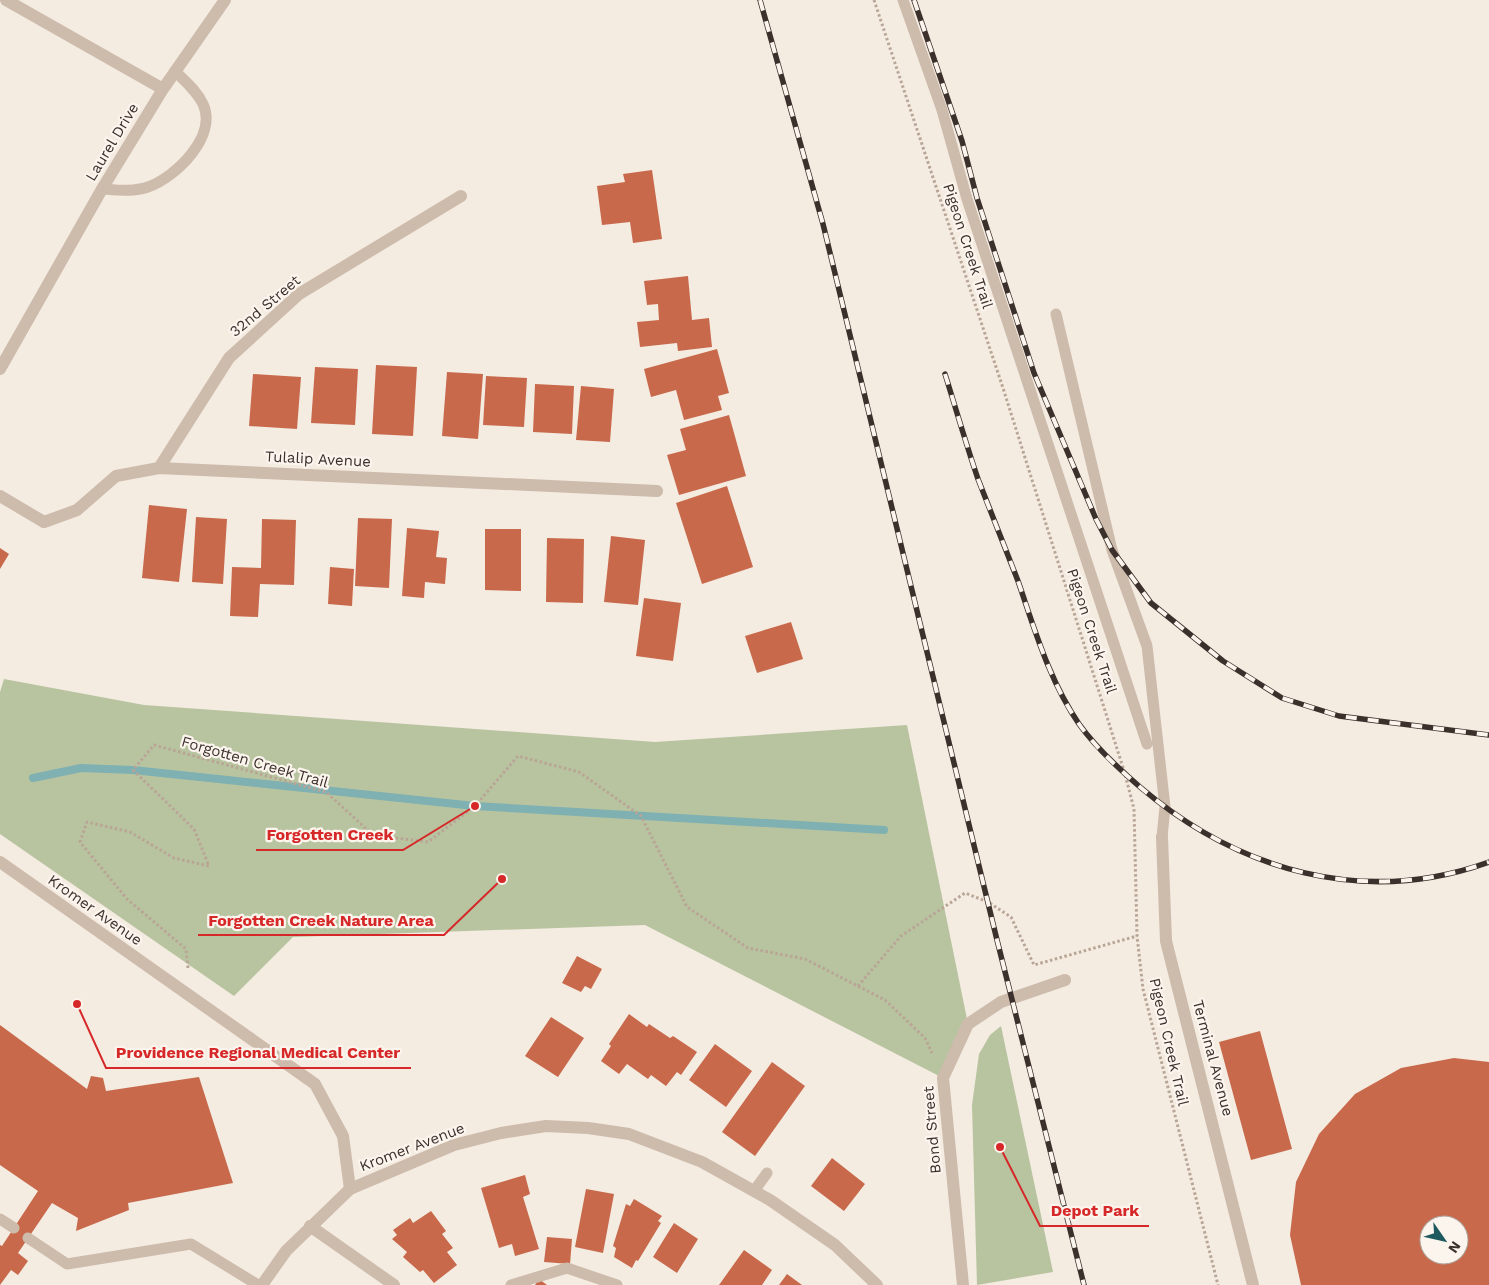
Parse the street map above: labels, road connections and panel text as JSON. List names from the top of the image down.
{
  "streets": {
    "street": [
      "Laurel Drive",
      "32nd Street",
      "Tulalip Avenue",
      "Kromer Avenue",
      "Terminal Avenue",
      "Bond Street"
    ],
    "path": ["Pigeon Creek Trail", "Forgotten Creek Trail"]
  },
  "crossings": [
    ["32nd Street", "Tulalip Avenue"],
    ["Forgotten Creek Trail", "Bond Street"]
  ],
  "places": [
    "Forgotten Creek",
    "Forgotten Creek Nature Area",
    "Providence Regional Medical Center",
    "Depot Park"
  ],
  "north": "bottom right"
}
